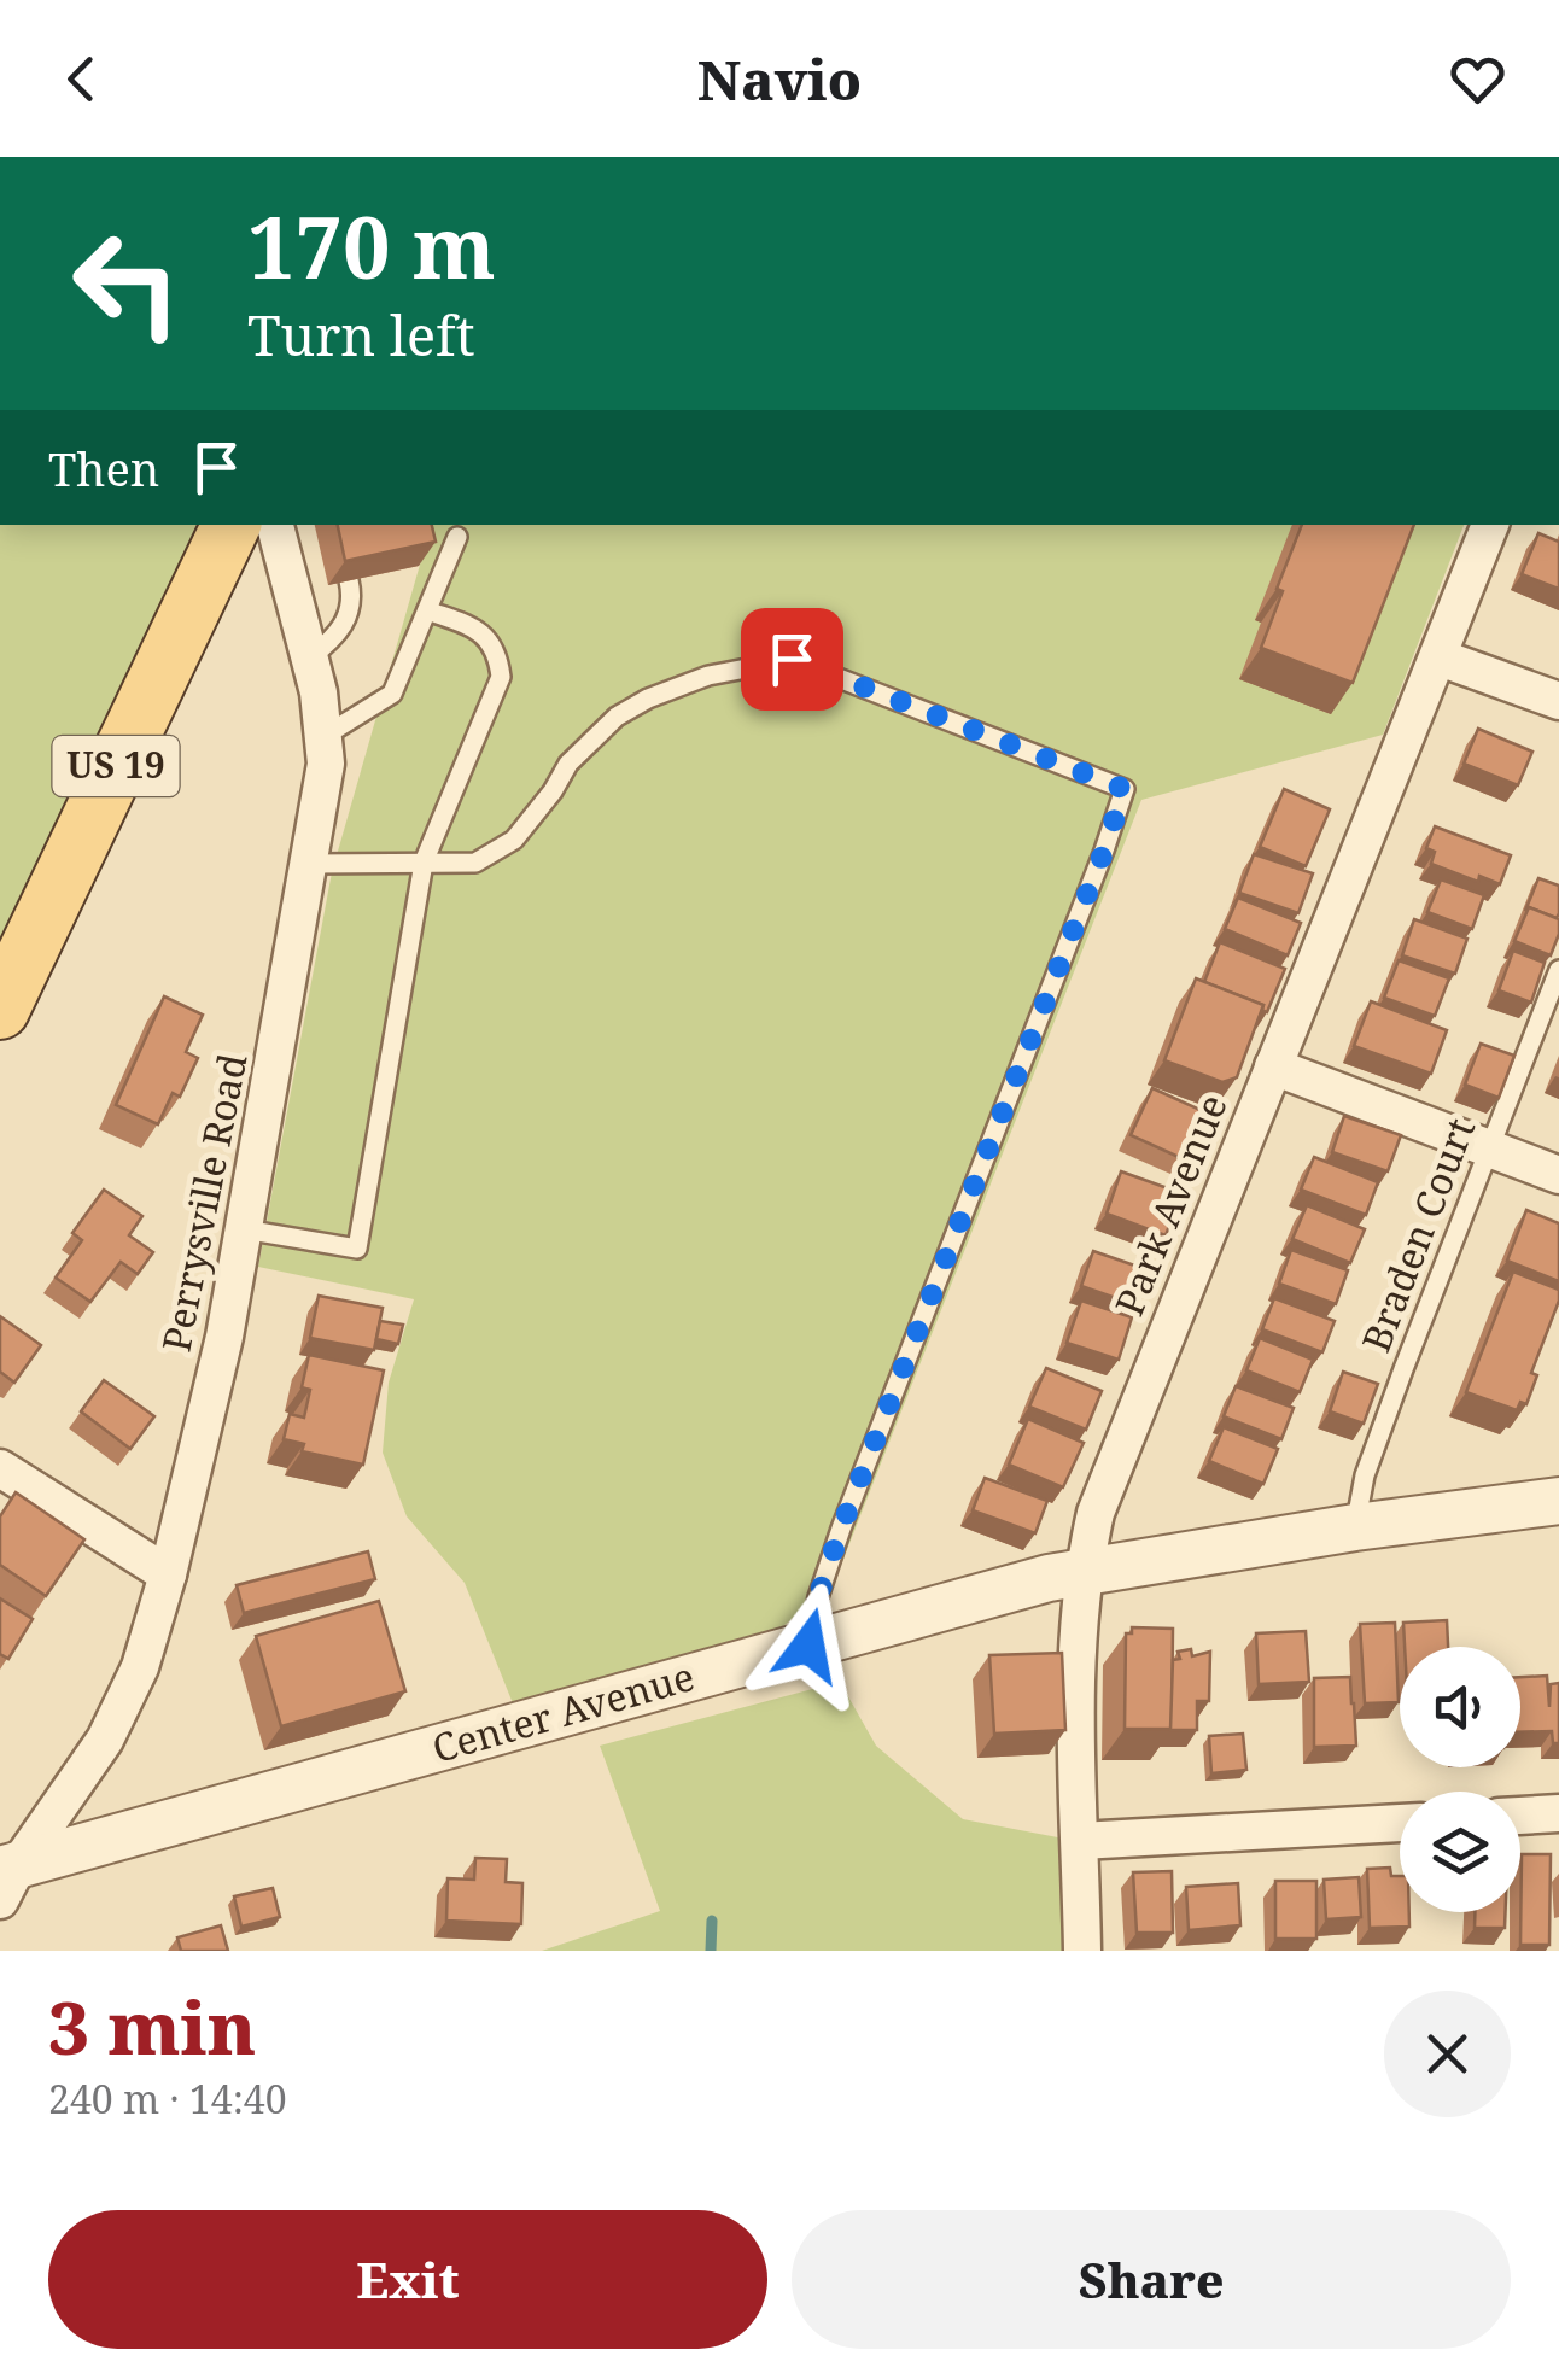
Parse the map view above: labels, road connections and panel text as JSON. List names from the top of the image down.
{
  "streets": {
    "main road": ["US 19"],
    "street": ["Perrysville Road", "Park Avenue", "Center Avenue"],
    "lane": ["Braden Court"]
  },
  "crossings": [
    ["Perrysville Road", "Center Avenue"],
    ["Park Avenue", "Center Avenue"],
    ["Braden Court", "Center Avenue"]
  ],
  "page": {
    "header": "Navio",
    "turn": ["170 m", "Turn left"],
    "then": "Then",
    "heading": ["3 min", "240 m · 14:40"],
    "buttons": ["Exit", "Share"]
  }
}
